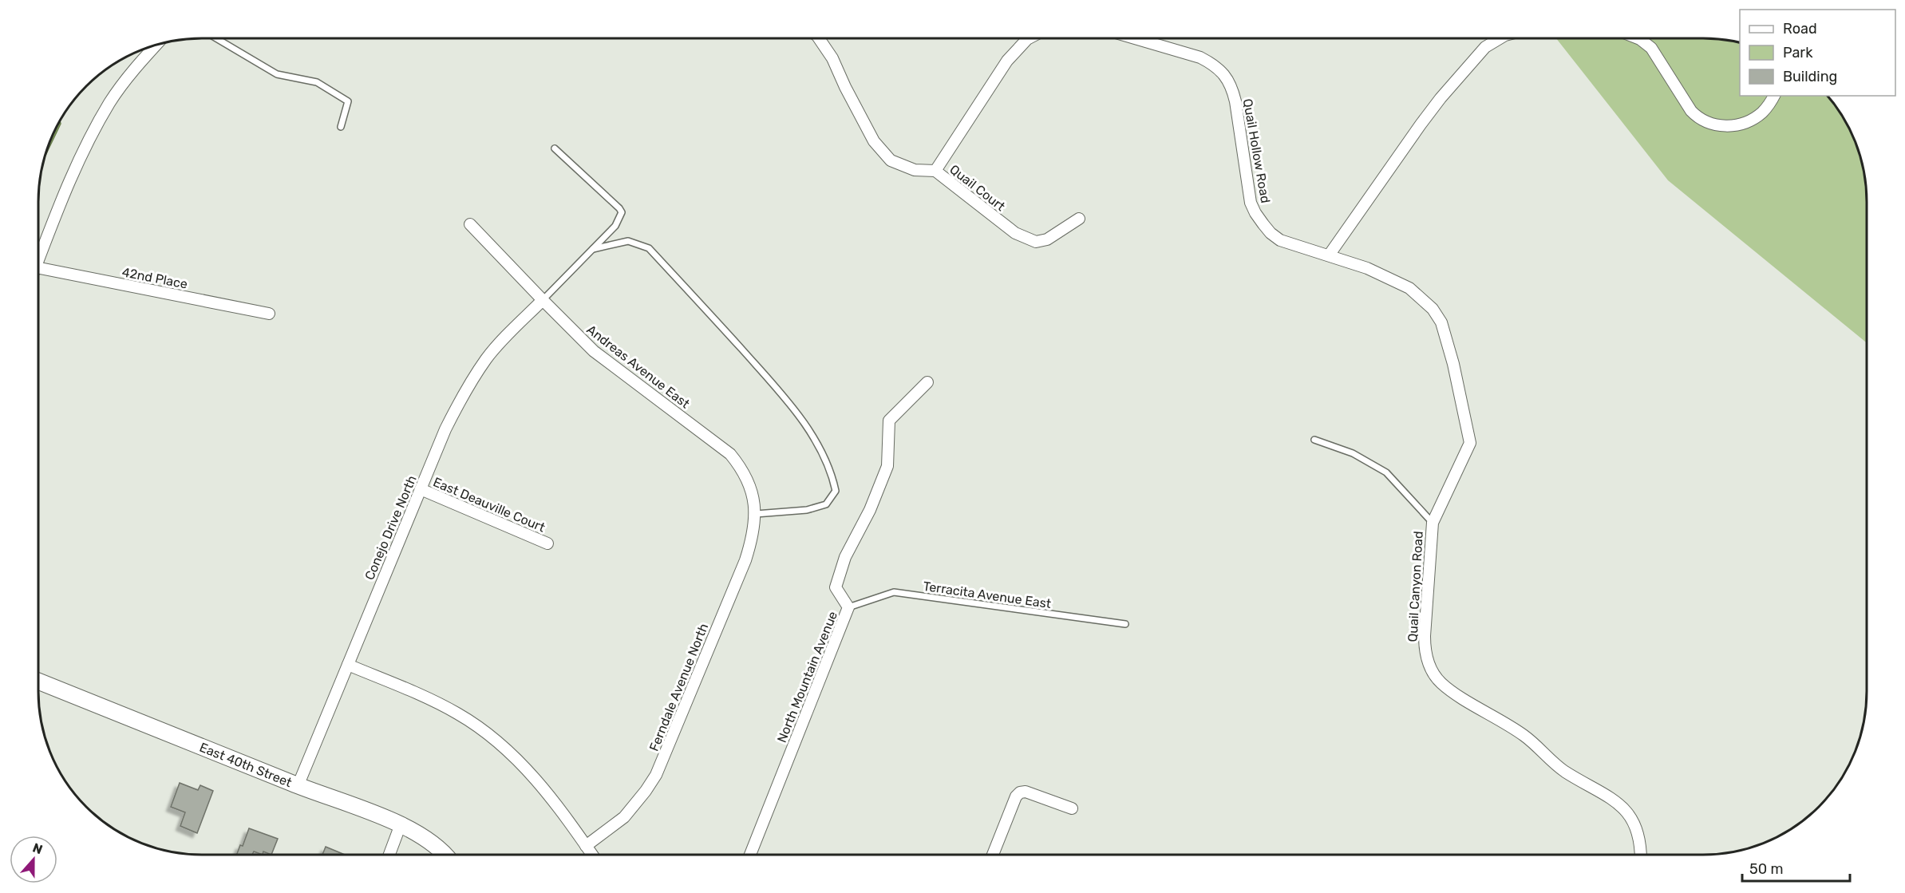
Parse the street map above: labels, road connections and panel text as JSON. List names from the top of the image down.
{
  "streets": {
    "main road": ["East 40th Street"],
    "street": [
      "Quail Hollow Road",
      "Quail Court",
      "42nd Place",
      "Andreas Avenue East",
      "East Deauville Court",
      "Conejo Drive North",
      "Quail Canyon Road",
      "North Mountain Avenue",
      "Ferndale Avenue North"
    ],
    "lane": ["Terracita Avenue East"]
  },
  "crossings": [
    ["Quail Hollow Road", "Quail Canyon Road"],
    ["Andreas Avenue East", "Conejo Drive North"],
    ["Andreas Avenue East", "Ferndale Avenue North"],
    ["East Deauville Court", "Conejo Drive North"],
    ["Conejo Drive North", "East 40th Street"],
    ["Terracita Avenue East", "North Mountain Avenue"]
  ],
  "legend": ["Road", "Park", "Building"],
  "scale_bar": "50 m",
  "north": "top"
}
